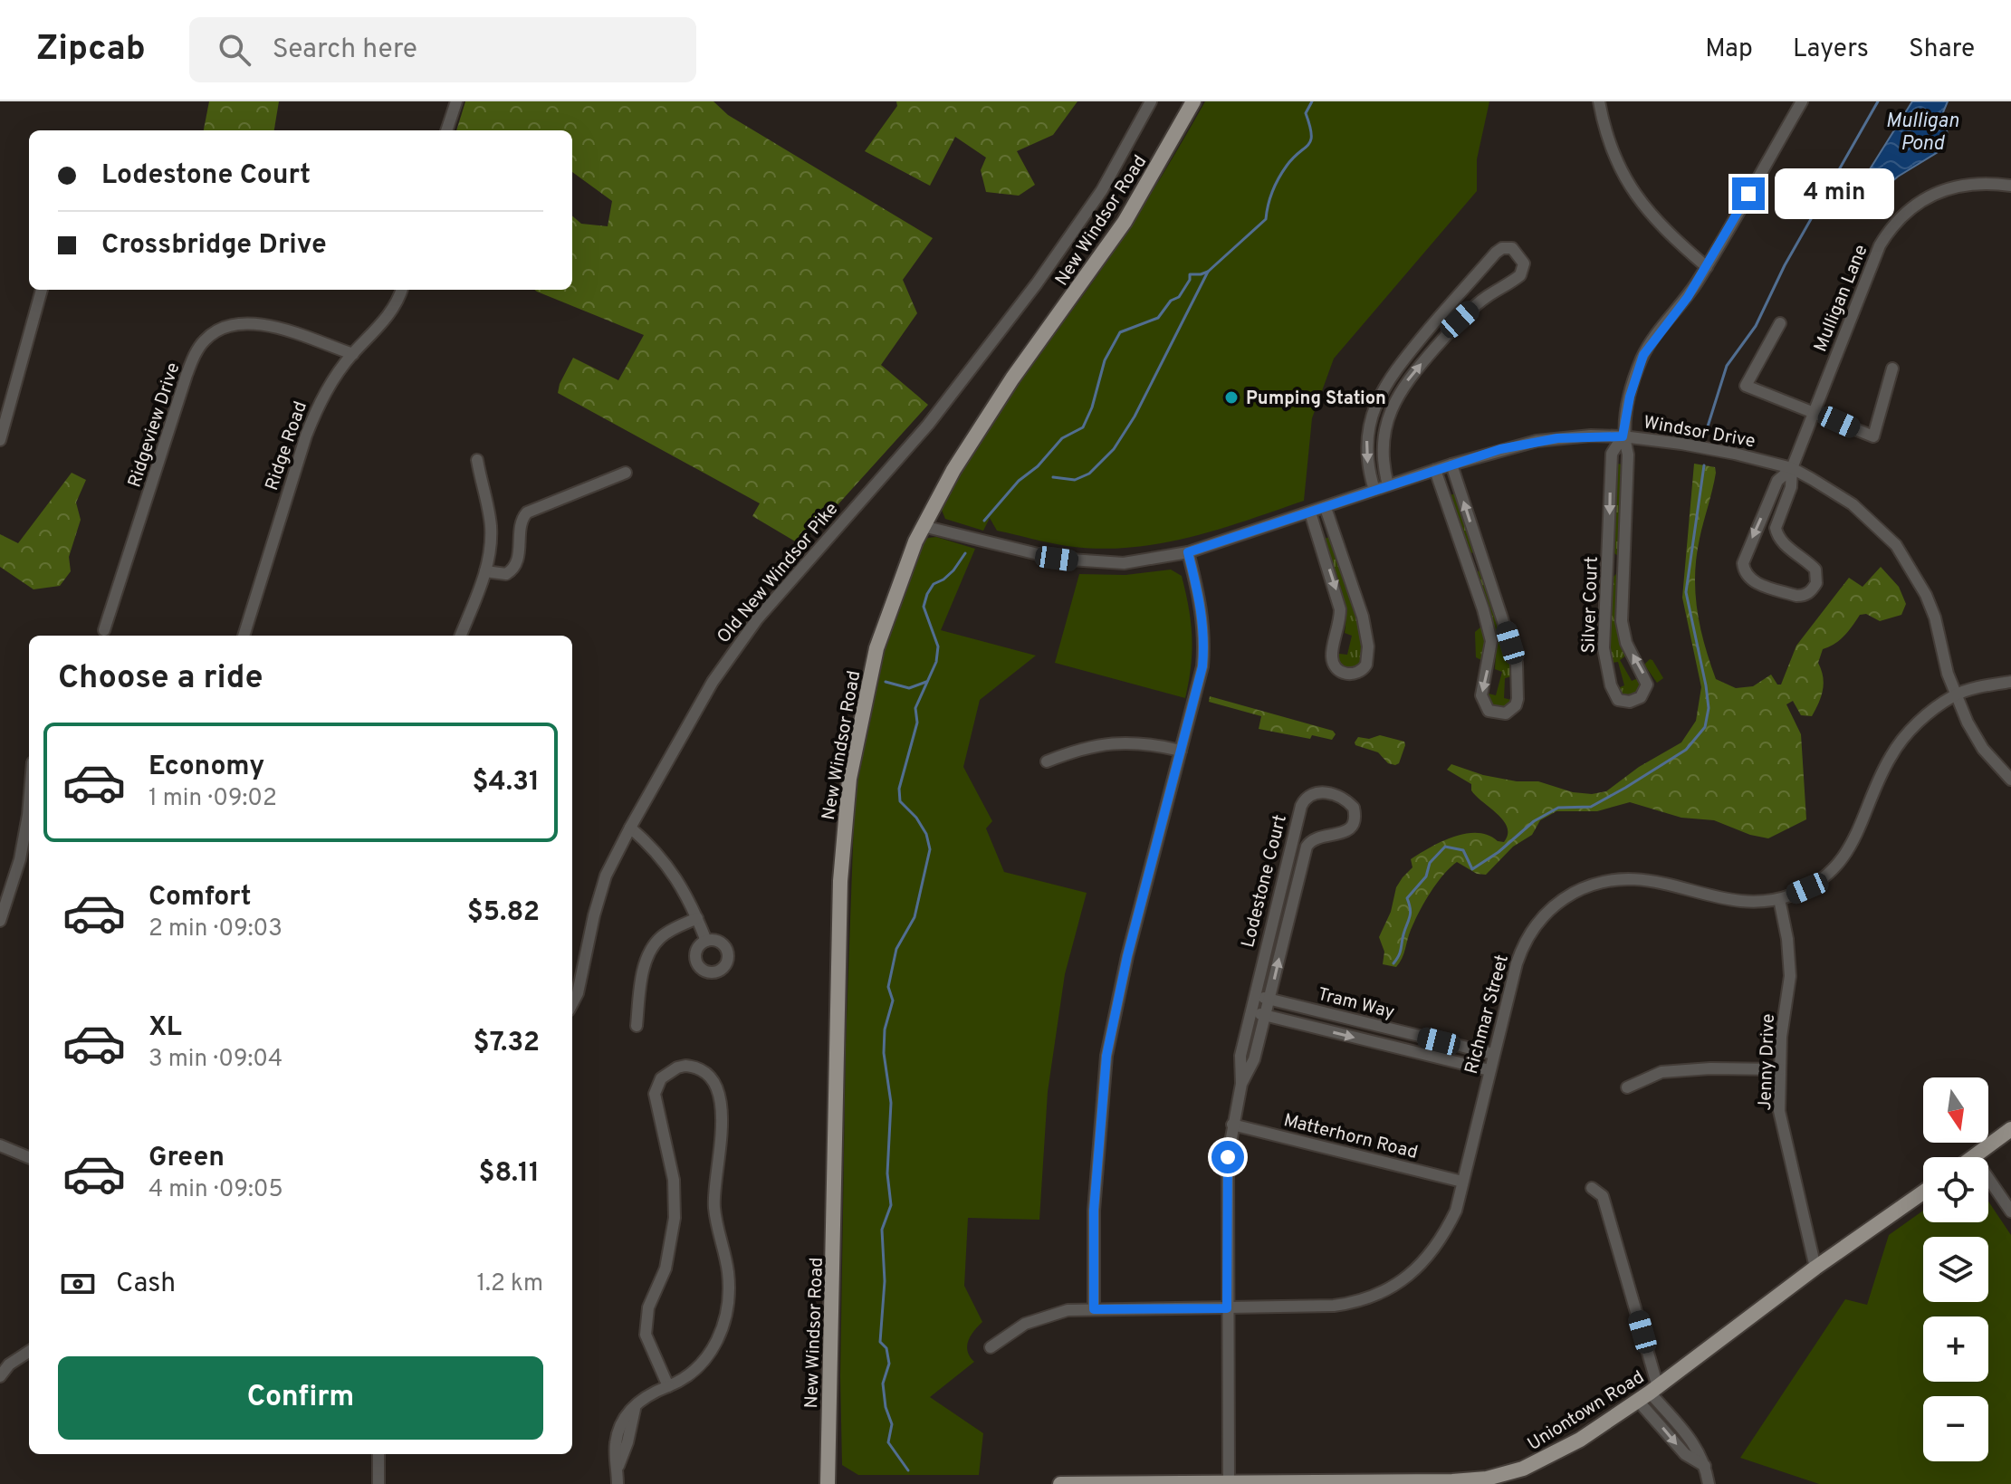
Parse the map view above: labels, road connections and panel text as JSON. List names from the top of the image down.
{
  "streets": {
    "main road": ["New Windsor Road", "Uniontown Road"],
    "street": [
      "Mulligan Lane",
      "Ridgeview Drive",
      "Windsor Drive",
      "Ridge Road",
      "Old New Windsor Pike",
      "Silver Court",
      "Lodestone Court",
      "Tram Way",
      "Richmar Street",
      "Jenny Drive",
      "Matterhorn Road"
    ]
  },
  "crossings": [
    ["New Windsor Road", "Windsor Drive"],
    ["Mulligan Lane", "Windsor Drive"],
    ["Ridgeview Drive", "Ridge Road"],
    ["Windsor Drive", "Silver Court"],
    ["Windsor Drive", "Richmar Street"],
    ["Lodestone Court", "Tram Way"],
    ["Lodestone Court", "Richmar Street"],
    ["Lodestone Court", "Matterhorn Road"],
    ["Lodestone Court", "Uniontown Road"],
    ["Tram Way", "Richmar Street"],
    ["Richmar Street", "Jenny Drive"],
    ["Richmar Street", "Matterhorn Road"],
    ["Jenny Drive", "Uniontown Road"]
  ],
  "water": ["Mulligan Pond"],
  "places": ["Pumping Station"],
  "north": "bottom",
  "page": {
    "header": "Zipcab",
    "search": "Search here",
    "nav": ["Map", "Layers", "Share"],
    "banner": ["Lodestone Court", "Crossbridge Drive"],
    "bubble": "4 min",
    "heading": "Choose a ride",
    "list": [
      {
        "name": "Economy",
        "note": "1 min · 09:02",
        "value": "$4.31"
      },
      {
        "name": "Comfort",
        "note": "2 min · 09:03",
        "value": "$5.82"
      },
      {
        "name": "XL",
        "note": "3 min · 09:04",
        "value": "$7.32"
      },
      {
        "name": "Green",
        "note": "4 min · 09:05",
        "value": "$8.11"
      }
    ],
    "map_buttons": ["+", "−"],
    "pay": ["Cash", "1.2 km"],
    "buttons": "Confirm"
  }
}
